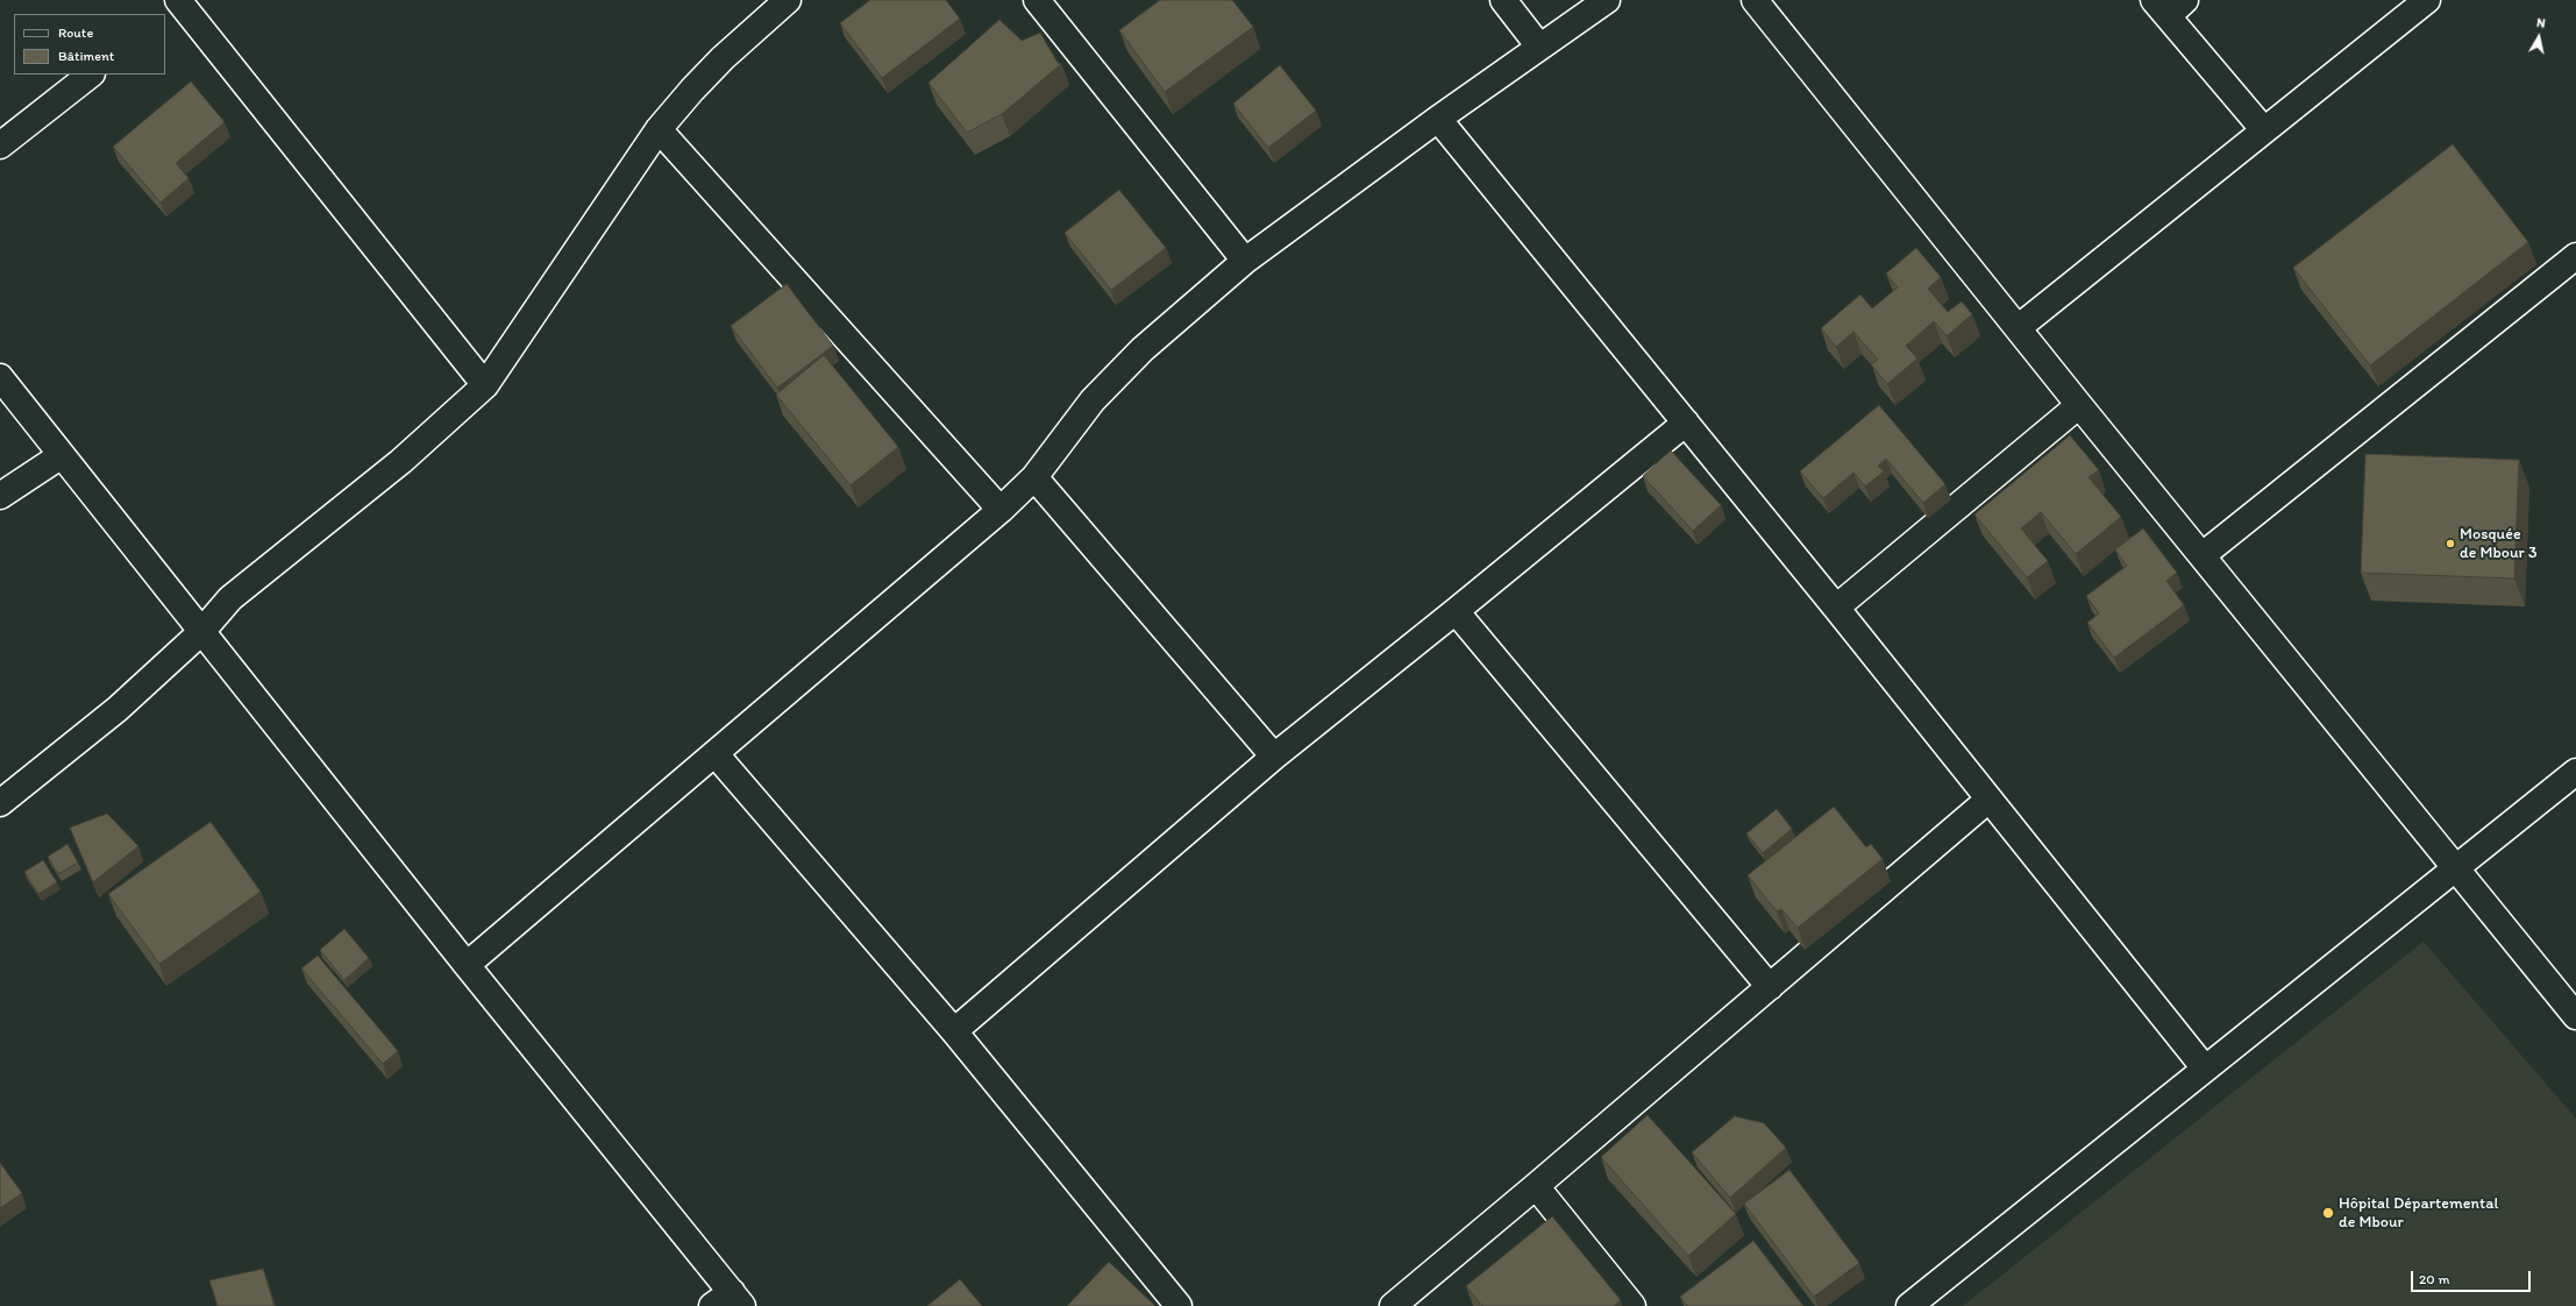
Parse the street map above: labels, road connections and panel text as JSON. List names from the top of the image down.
{
  "places": ["Mosquée de Mbour 3", "Hôpital Départemental de Mbour"],
  "legend": ["Route", "Bâtiment"],
  "scale_bar": "20 m",
  "north": "top"
}
